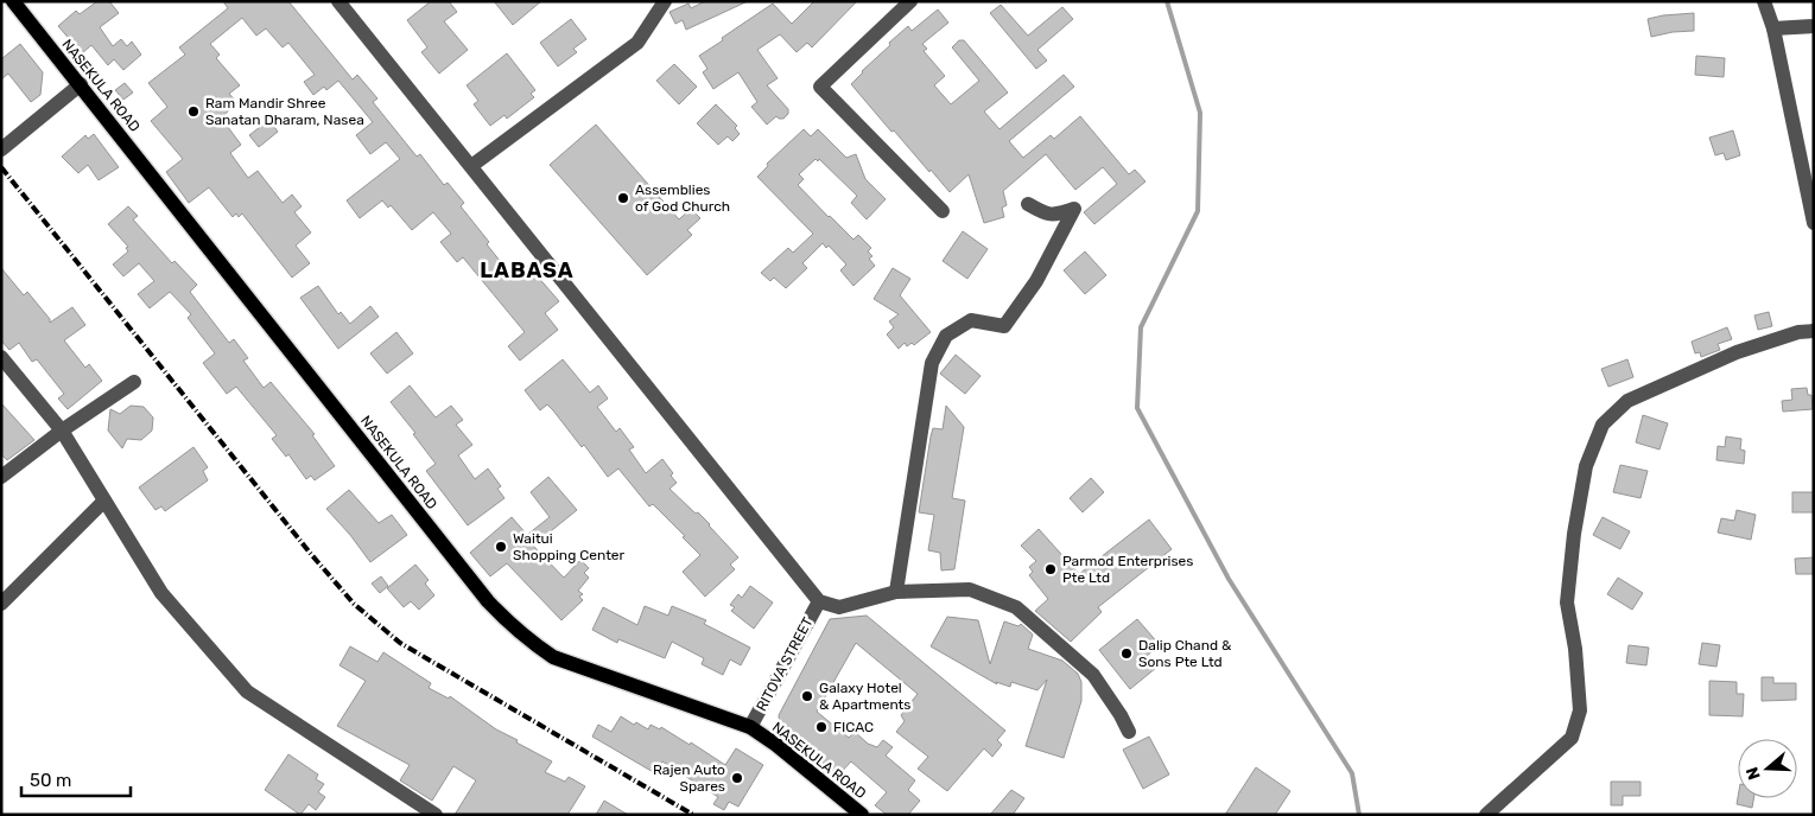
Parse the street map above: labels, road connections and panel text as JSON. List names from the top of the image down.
{
  "streets": {
    "main road": ["NASEKULA ROAD"],
    "street": ["RITOVA STREET"]
  },
  "crossings": [
    ["NASEKULA ROAD", "RITOVA STREET"]
  ],
  "districts": ["LABASA"],
  "places": [
    "Ram Mandir Shree Sanatan Dharam, Nasea",
    "Assemblies of God Church",
    "Waitui Shopping Center",
    "Parmod Enterprises Pte Ltd",
    "Dalip Chand & Sons Pte Ltd",
    "Galaxy Hotel & Apartments",
    "FICAC",
    "Rajen Auto Spares"
  ],
  "scale_bar": "50 m",
  "north": "left"
}
